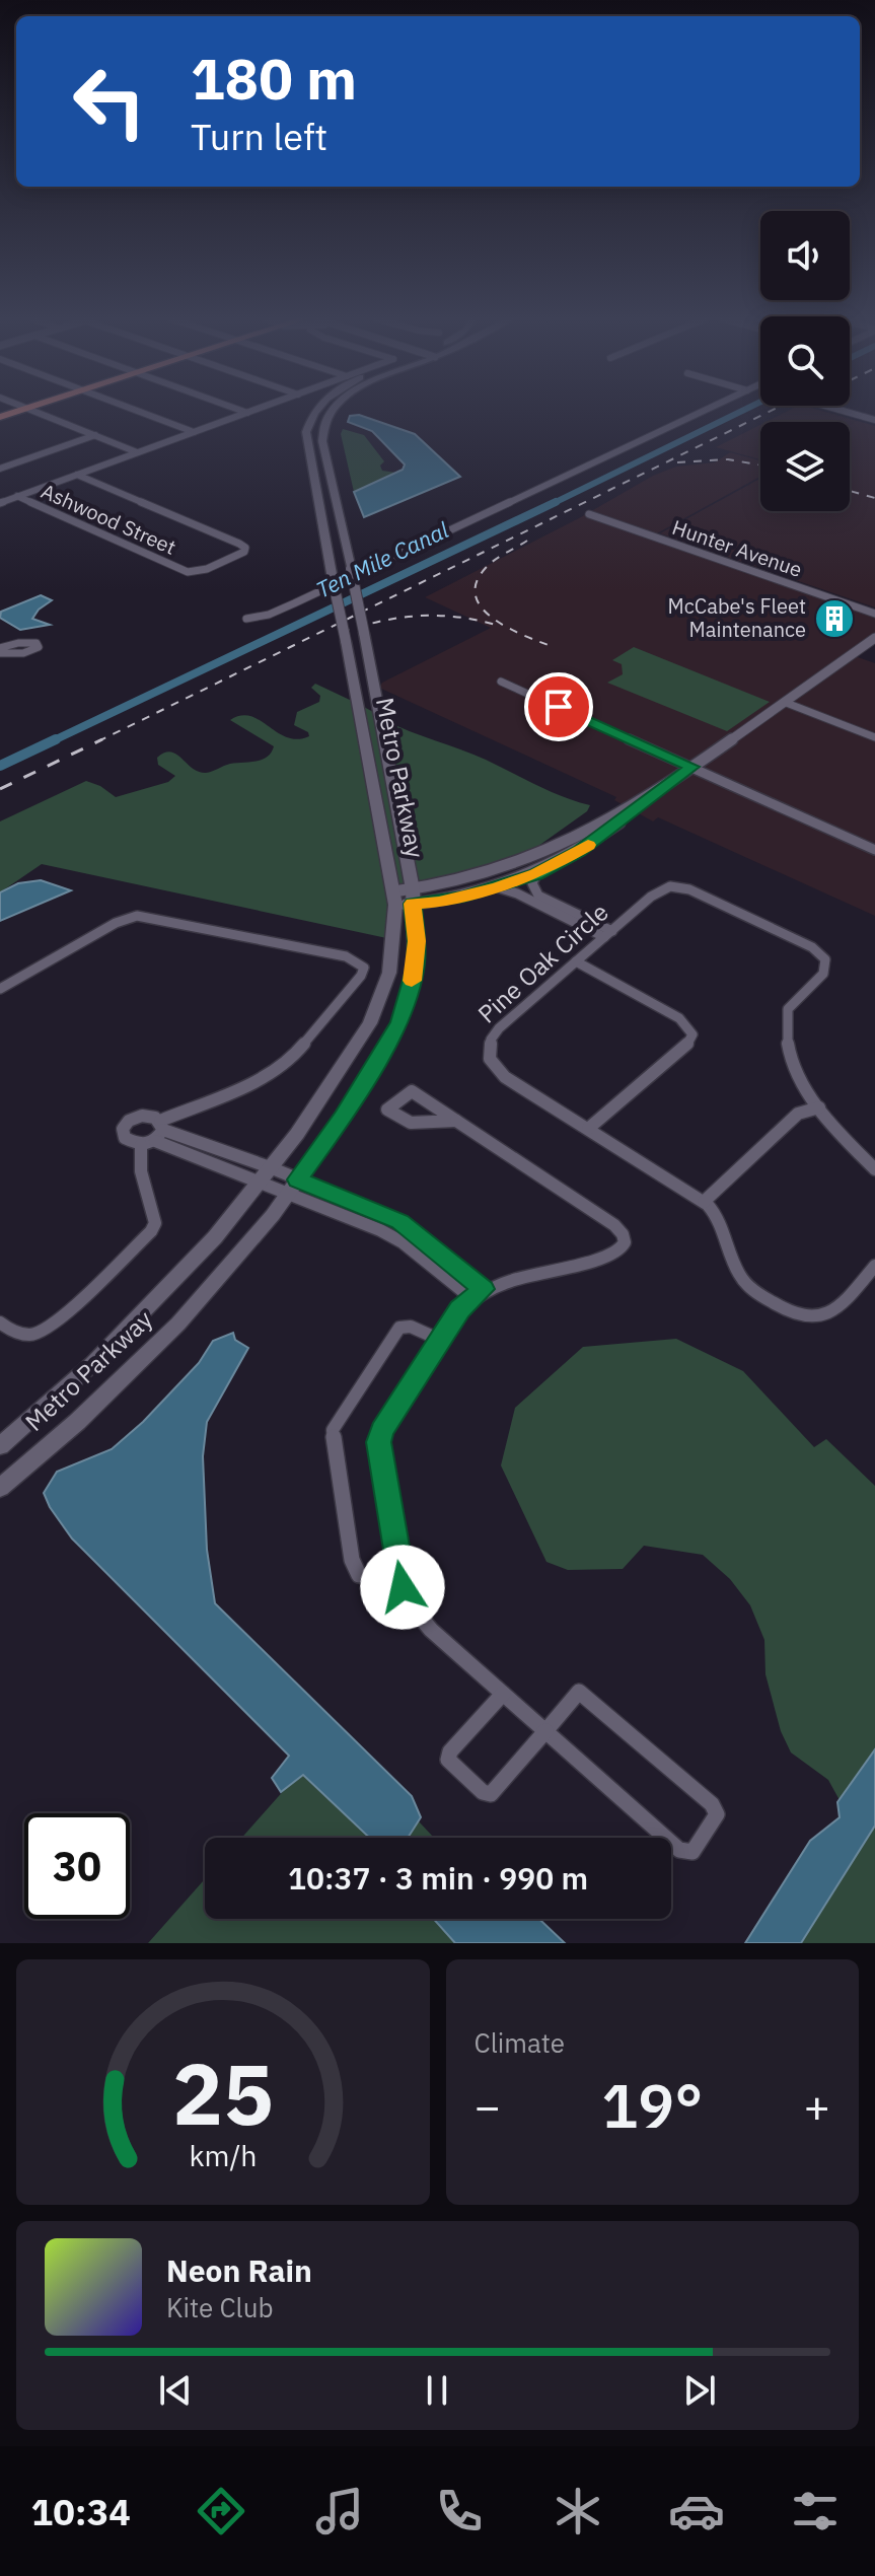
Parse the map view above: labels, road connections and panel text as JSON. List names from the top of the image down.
{
  "streets": {
    "main road": ["Metro Parkway"],
    "street": ["Ashwood Street", "Hunter Avenue", "Pine Oak Circle"]
  },
  "water": ["Ten Mile Canal"],
  "places": {
    "building": ["McCabe's Fleet Maintenance"]
  },
  "page": {
    "turn": ["180 m", "Turn left"],
    "limit": "30",
    "trip": "10:37 · 3 min · 990 m",
    "tile": "Climate",
    "heat": ["−", "19°", "+"],
    "song": ["Neon Rain", "Kite Club"],
    "tabs": "10:34",
    "gauge": ["25", "km/h"]
  }
}
